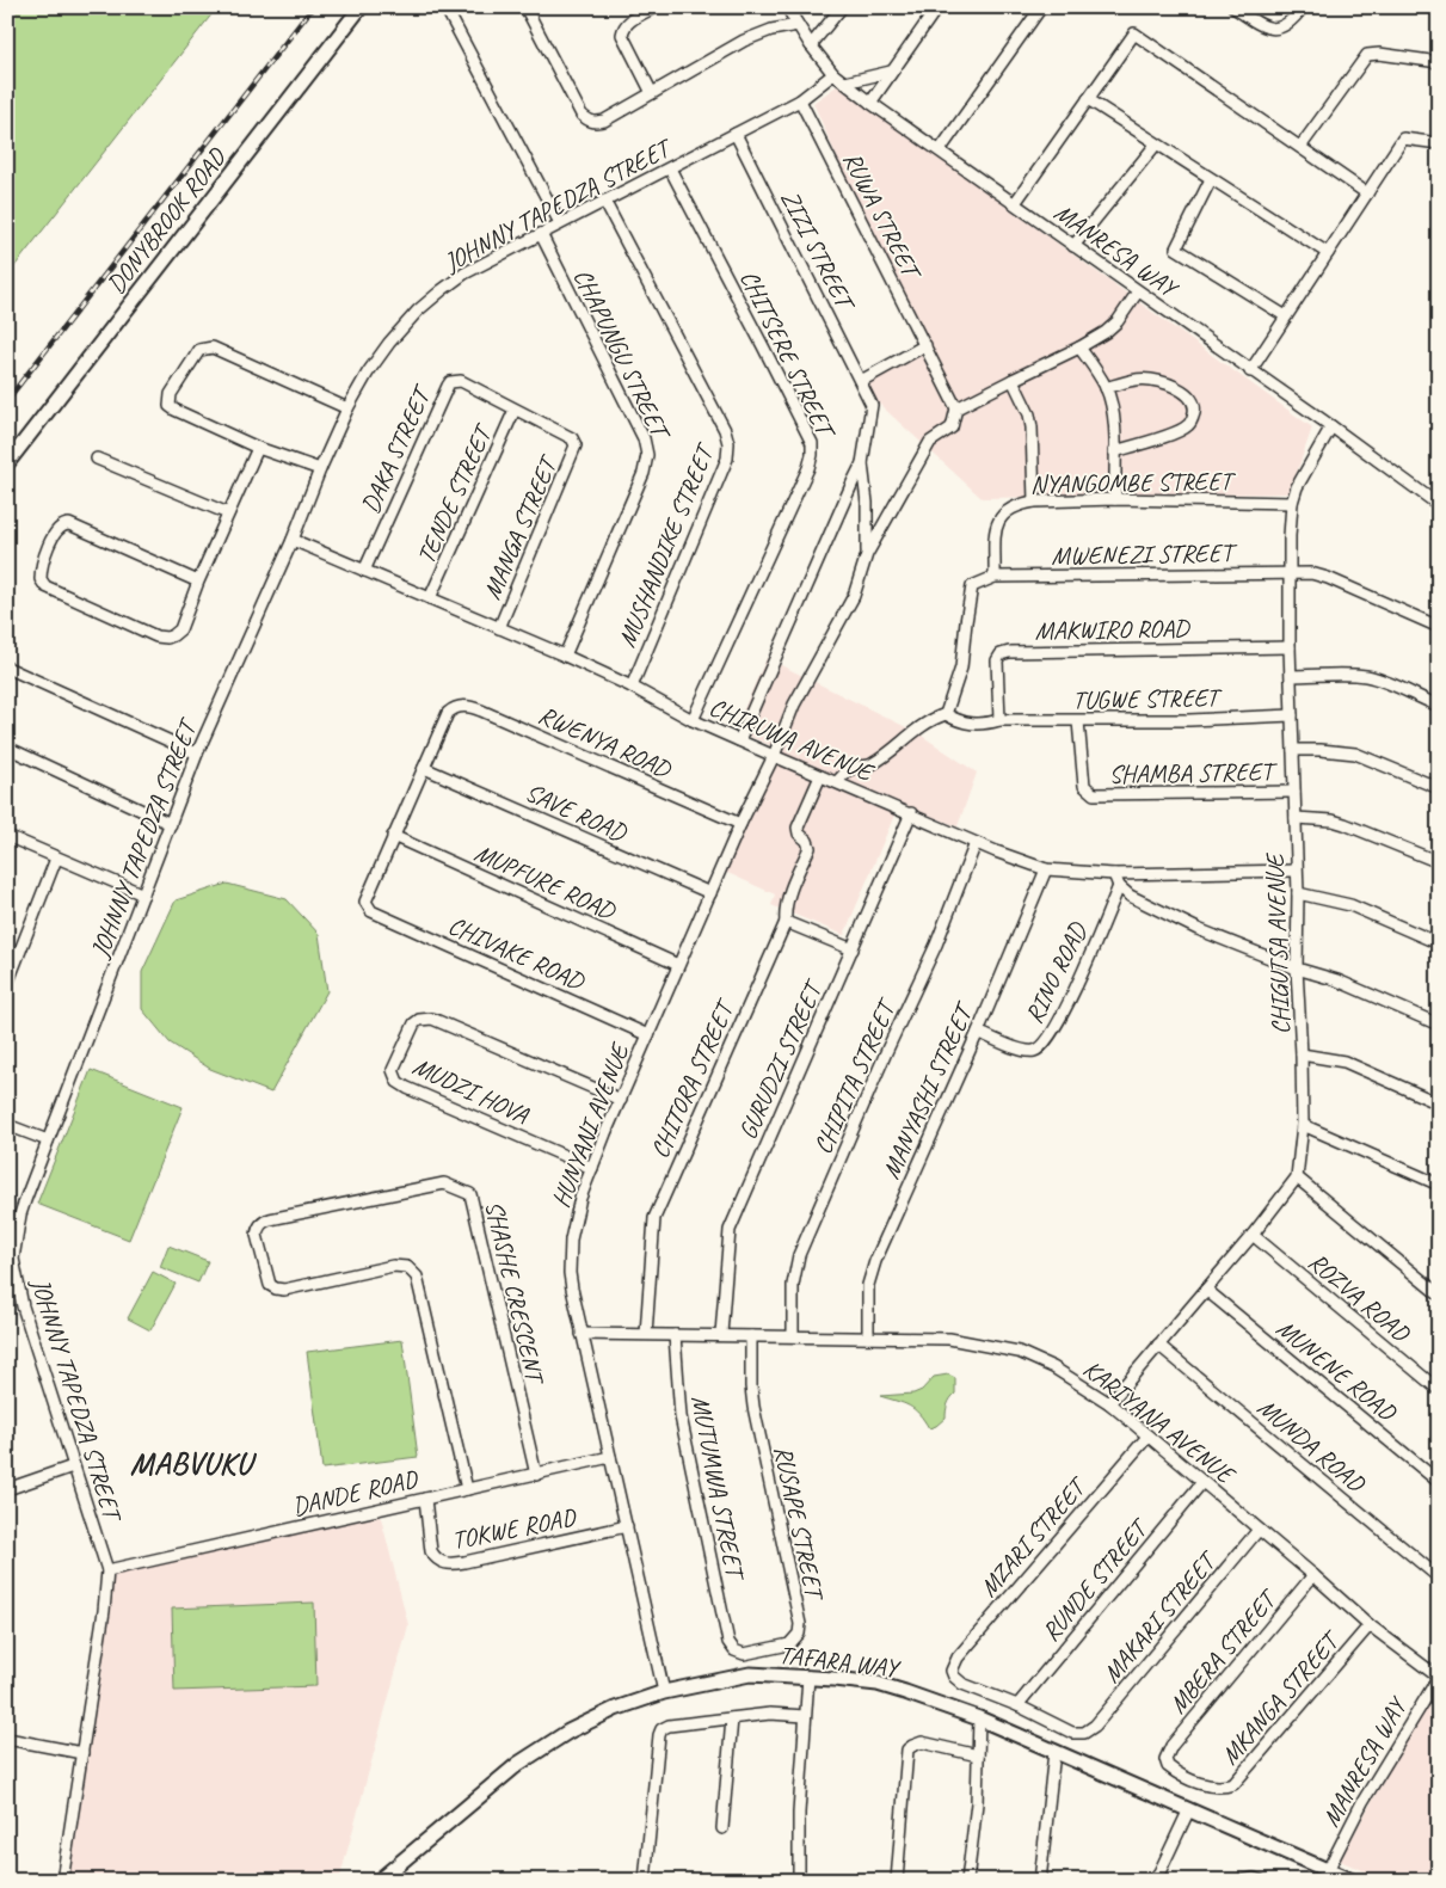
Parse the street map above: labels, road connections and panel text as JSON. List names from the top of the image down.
{
  "streets": {
    "street": [
      "JOHNNY TAPEDZA STREET",
      "RUWA STREET",
      "DONYBROOK ROAD",
      "ZIZI STREET",
      "MANRESA WAY",
      "CHAPUNGU STREET",
      "CHITSERE STREET",
      "DAKA STREET",
      "NYANGOMBE STREET",
      "TENDE STREET",
      "MANGA STREET",
      "MUSHANDIKE STREET",
      "MWENEZI STREET",
      "MAKWIRO ROAD",
      "TUGWE STREET",
      "CHIRUWA AVENUE",
      "RWENYA ROAD",
      "SHAMBA STREET",
      "SAVE ROAD",
      "MUPFURE ROAD",
      "CHIGUTSA AVENUE",
      "CHIVAKE ROAD",
      "RINO ROAD",
      "GURUDZI STREET",
      "CHIPITA STREET",
      "CHITORA STREET",
      "MUDZI HOVA",
      "MANYASHI STREET",
      "HUNYANI AVENUE",
      "SHASHE CRESCENT",
      "ROZVA ROAD",
      "MUNENE ROAD",
      "KARIYANA AVENUE",
      "MUNDA ROAD",
      "MUTUMWA STREET",
      "DANDE ROAD",
      "RUSAPE STREET",
      "TOKWE ROAD",
      "MZARI STREET",
      "RUNDE STREET",
      "MAKARI STREET",
      "MBERA STREET",
      "TAFARA WAY",
      "MKANGA STREET"
    ]
  },
  "crossings": [
    ["JOHNNY TAPEDZA STREET", "RUWA STREET"],
    ["JOHNNY TAPEDZA STREET", "ZIZI STREET"],
    ["JOHNNY TAPEDZA STREET", "MANRESA WAY"],
    ["JOHNNY TAPEDZA STREET", "CHAPUNGU STREET"],
    ["JOHNNY TAPEDZA STREET", "CHITSERE STREET"],
    ["JOHNNY TAPEDZA STREET", "MUSHANDIKE STREET"],
    ["JOHNNY TAPEDZA STREET", "CHIRUWA AVENUE"],
    ["JOHNNY TAPEDZA STREET", "DANDE ROAD"],
    ["MANRESA WAY", "CHIGUTSA AVENUE"],
    ["MANRESA WAY", "KARIYANA AVENUE"],
    ["MANRESA WAY", "TAFARA WAY"],
    ["CHAPUNGU STREET", "CHIRUWA AVENUE"],
    ["CHITSERE STREET", "CHIRUWA AVENUE"],
    ["DAKA STREET", "TENDE STREET"],
    ["DAKA STREET", "MANGA STREET"],
    ["DAKA STREET", "CHIRUWA AVENUE"],
    ["NYANGOMBE STREET", "MWENEZI STREET"],
    ["NYANGOMBE STREET", "CHIGUTSA AVENUE"],
    ["TENDE STREET", "MANGA STREET"],
    ["TENDE STREET", "CHIRUWA AVENUE"],
    ["MANGA STREET", "CHIRUWA AVENUE"],
    ["MUSHANDIKE STREET", "CHIRUWA AVENUE"],
    ["MWENEZI STREET", "CHIGUTSA AVENUE"],
    ["MAKWIRO ROAD", "TUGWE STREET"],
    ["MAKWIRO ROAD", "CHIGUTSA AVENUE"],
    ["TUGWE STREET", "SHAMBA STREET"],
    ["TUGWE STREET", "CHIGUTSA AVENUE"],
    ["CHIRUWA AVENUE", "CHIGUTSA AVENUE"],
    ["CHIRUWA AVENUE", "GURUDZI STREET"],
    ["CHIRUWA AVENUE", "CHIPITA STREET"],
    ["CHIRUWA AVENUE", "CHITORA STREET"],
    ["CHIRUWA AVENUE", "MANYASHI STREET"],
    ["CHIRUWA AVENUE", "HUNYANI AVENUE"],
    ["RWENYA ROAD", "SAVE ROAD"],
    ["RWENYA ROAD", "HUNYANI AVENUE"],
    ["SHAMBA STREET", "CHIGUTSA AVENUE"],
    ["SAVE ROAD", "HUNYANI AVENUE"],
    ["MUPFURE ROAD", "CHIVAKE ROAD"],
    ["MUPFURE ROAD", "HUNYANI AVENUE"],
    ["CHIVAKE ROAD", "HUNYANI AVENUE"],
    ["RINO ROAD", "MANYASHI STREET"],
    ["GURUDZI STREET", "KARIYANA AVENUE"],
    ["CHIPITA STREET", "KARIYANA AVENUE"],
    ["CHITORA STREET", "KARIYANA AVENUE"],
    ["MUDZI HOVA", "HUNYANI AVENUE"],
    ["MANYASHI STREET", "KARIYANA AVENUE"],
    ["HUNYANI AVENUE", "KARIYANA AVENUE"],
    ["HUNYANI AVENUE", "DANDE ROAD"],
    ["HUNYANI AVENUE", "TOKWE ROAD"],
    ["HUNYANI AVENUE", "TAFARA WAY"],
    ["SHASHE CRESCENT", "DANDE ROAD"],
    ["KARIYANA AVENUE", "MUTUMWA STREET"],
    ["KARIYANA AVENUE", "RUSAPE STREET"],
    ["KARIYANA AVENUE", "MZARI STREET"],
    ["KARIYANA AVENUE", "RUNDE STREET"],
    ["KARIYANA AVENUE", "MAKARI STREET"],
    ["KARIYANA AVENUE", "MBERA STREET"],
    ["KARIYANA AVENUE", "MKANGA STREET"],
    ["MUTUMWA STREET", "RUSAPE STREET"],
    ["DANDE ROAD", "TOKWE ROAD"],
    ["MZARI STREET", "RUNDE STREET"],
    ["MZARI STREET", "MAKARI STREET"],
    ["RUNDE STREET", "MAKARI STREET"],
    ["MBERA STREET", "MKANGA STREET"]
  ],
  "districts": ["MABVUKU"]
}
